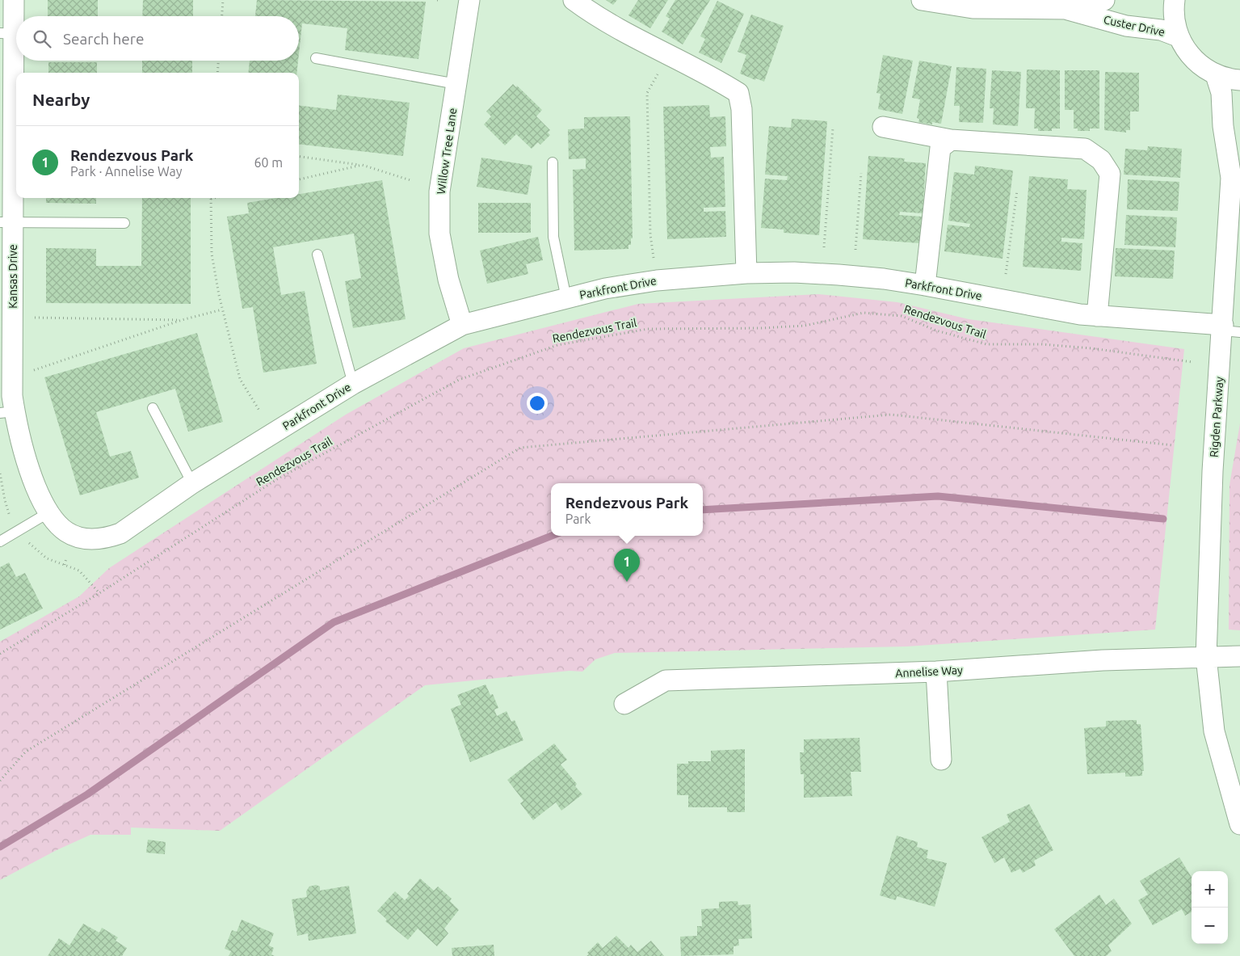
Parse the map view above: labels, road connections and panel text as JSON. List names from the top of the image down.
{
  "streets": {
    "street": [
      "Custer Drive",
      "Willow Tree Lane",
      "Kansas Drive",
      "Parkfront Drive",
      "Rigden Parkway",
      "Annelise Way"
    ],
    "path": ["Rendezvous Trail"]
  },
  "crossings": [
    ["Willow Tree Lane", "Parkfront Drive"],
    ["Kansas Drive", "Parkfront Drive"],
    ["Parkfront Drive", "Rigden Parkway"],
    ["Rigden Parkway", "Annelise Way"]
  ],
  "page": {
    "search": "Search here",
    "heading": "Nearby",
    "list": [
      {
        "mark": "1",
        "name": "Rendezvous Park",
        "note": "Park · Annelise Way",
        "value": "60 m"
      }
    ],
    "popup": ["Rendezvous Park", "Park"],
    "pins": "1",
    "map_buttons": ["+", "−"]
  }
}
